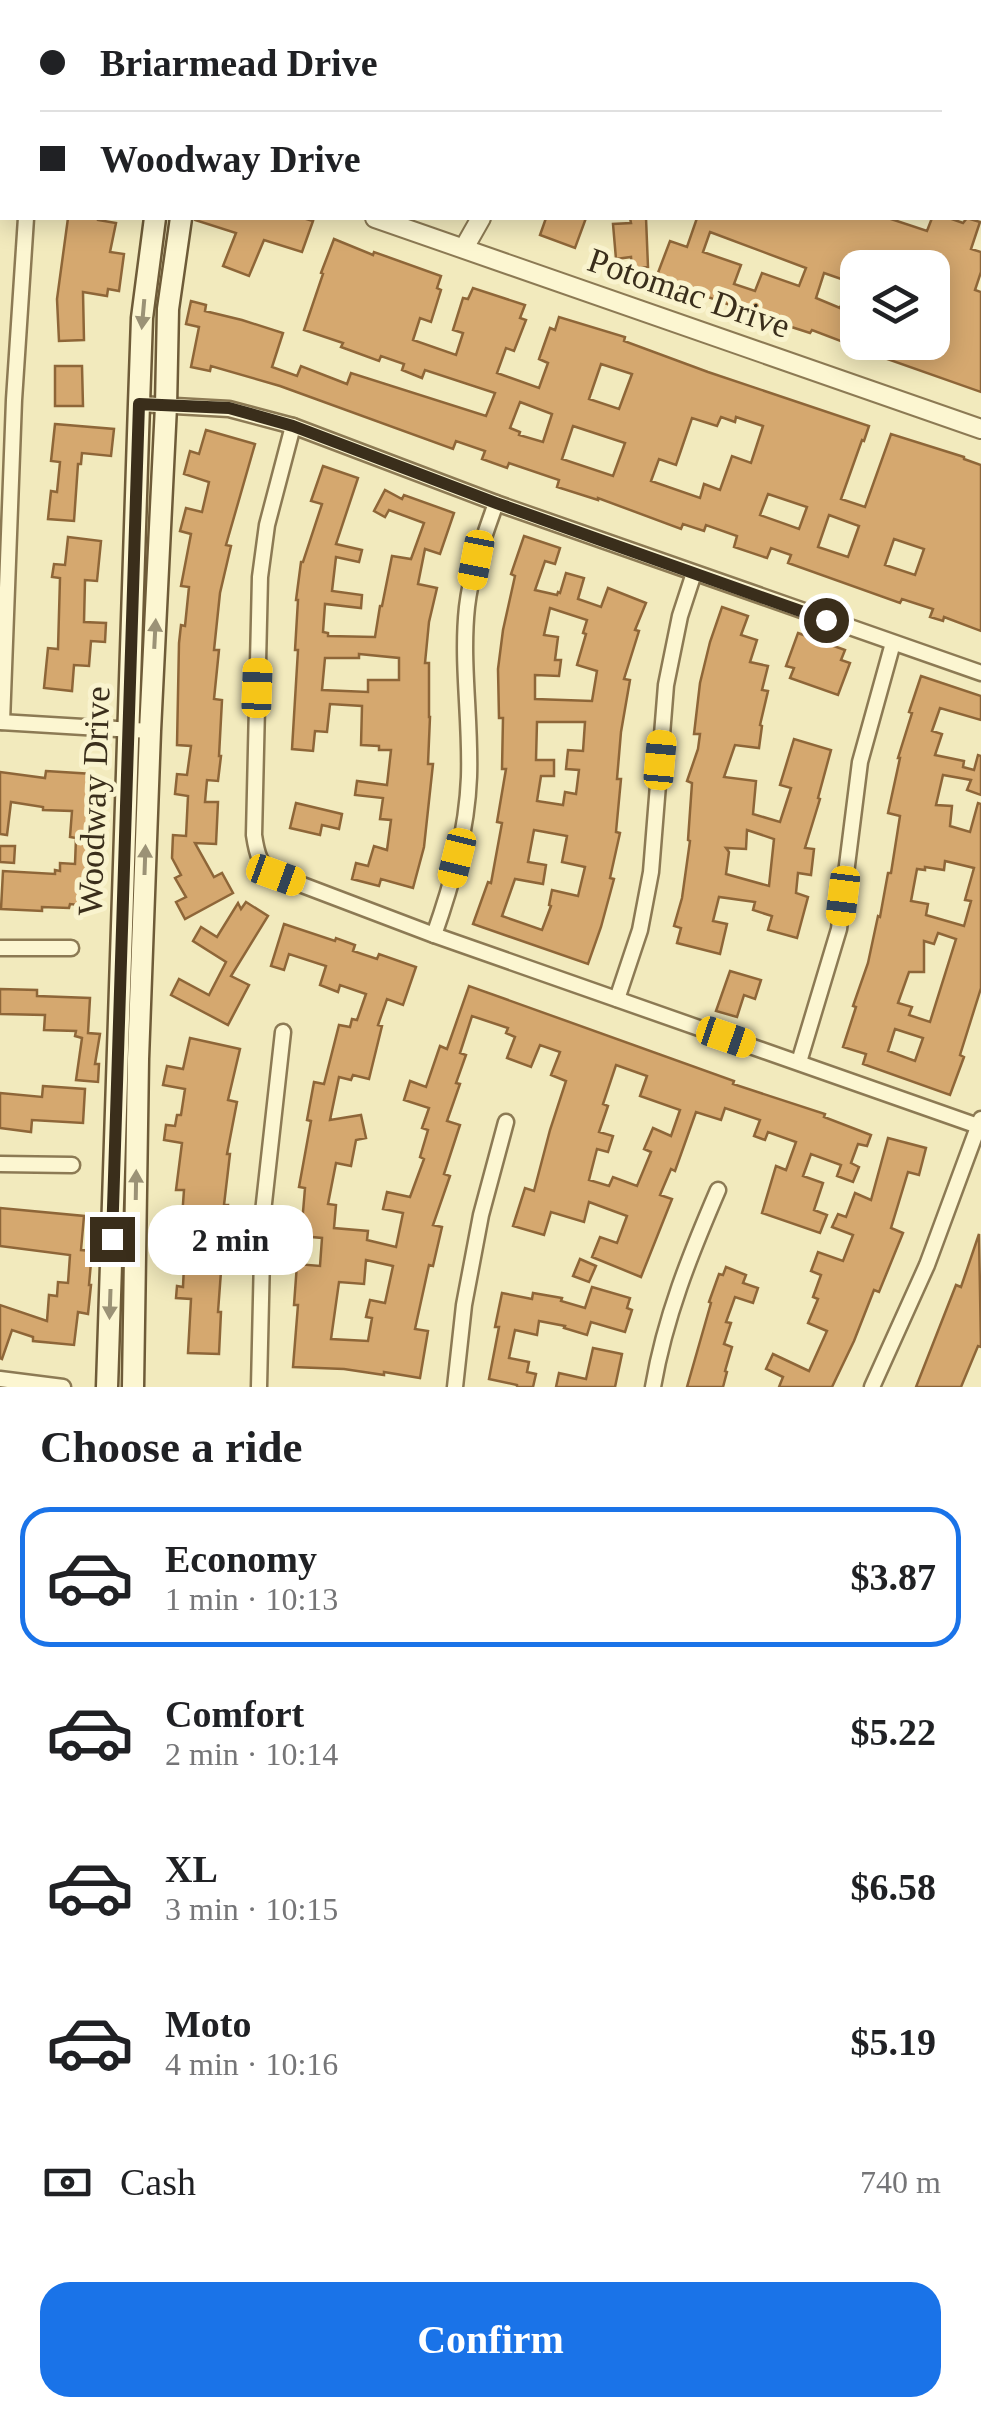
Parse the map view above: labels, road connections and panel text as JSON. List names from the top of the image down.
{
  "streets": {
    "main road": ["Woodway Drive"],
    "street": ["Potomac Drive"]
  },
  "page": {
    "banner": ["Briarmead Drive", "Woodway Drive"],
    "bubble": "2 min",
    "heading": "Choose a ride",
    "list": [
      {
        "name": "Economy",
        "note": "1 min · 10:13",
        "value": "$3.87"
      },
      {
        "name": "Comfort",
        "note": "2 min · 10:14",
        "value": "$5.22"
      },
      {
        "name": "XL",
        "note": "3 min · 10:15",
        "value": "$6.58"
      },
      {
        "name": "Moto",
        "note": "4 min · 10:16",
        "value": "$5.19"
      }
    ],
    "pay": ["Cash", "740 m"],
    "buttons": "Confirm"
  }
}
